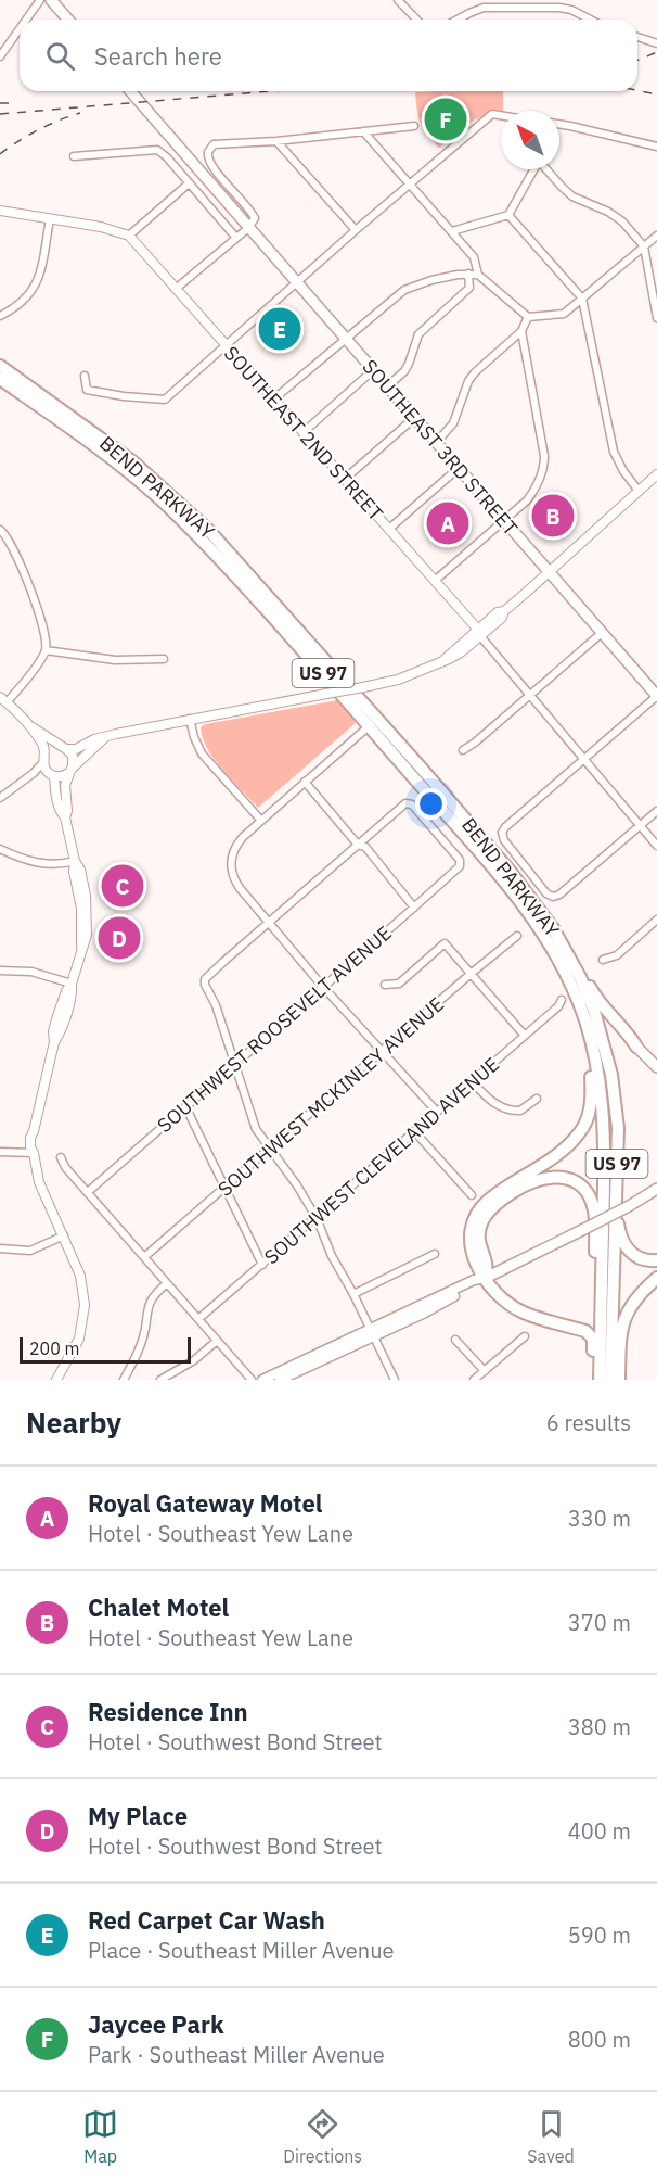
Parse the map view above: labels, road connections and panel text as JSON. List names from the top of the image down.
{
  "streets": {
    "highway": ["BEND PARKWAY", "US 97"],
    "main road": ["SOUTHEAST 3RD STREET"],
    "street": [
      "SOUTHEAST 2ND STREET",
      "SOUTHWEST ROOSEVELT AVENUE",
      "SOUTHWEST MCKINLEY AVENUE",
      "SOUTHWEST CLEVELAND AVENUE"
    ]
  },
  "scale_bar": "200 m",
  "north": "top left",
  "page": {
    "search": "Search here",
    "pins": [
      "F",
      "E",
      "B",
      "A",
      "C",
      "D"
    ],
    "scale": "200 m",
    "heading": ["Nearby", "6 results"],
    "list": [
      {
        "mark": "A",
        "name": "Royal Gateway Motel",
        "note": "Hotel · Southeast Yew Lane",
        "value": "330 m"
      },
      {
        "mark": "B",
        "name": "Chalet Motel",
        "note": "Hotel · Southeast Yew Lane",
        "value": "370 m"
      },
      {
        "mark": "C",
        "name": "Residence Inn",
        "note": "Hotel · Southwest Bond Street",
        "value": "380 m"
      },
      {
        "mark": "D",
        "name": "My Place",
        "note": "Hotel · Southwest Bond Street",
        "value": "400 m"
      },
      {
        "mark": "E",
        "name": "Red Carpet Car Wash",
        "note": "Place · Southeast Miller Avenue",
        "value": "590 m"
      },
      {
        "mark": "F",
        "name": "Jaycee Park",
        "note": "Park · Southeast Miller Avenue",
        "value": "800 m"
      }
    ],
    "nav": ["Map", "Directions", "Saved"]
  }
}
